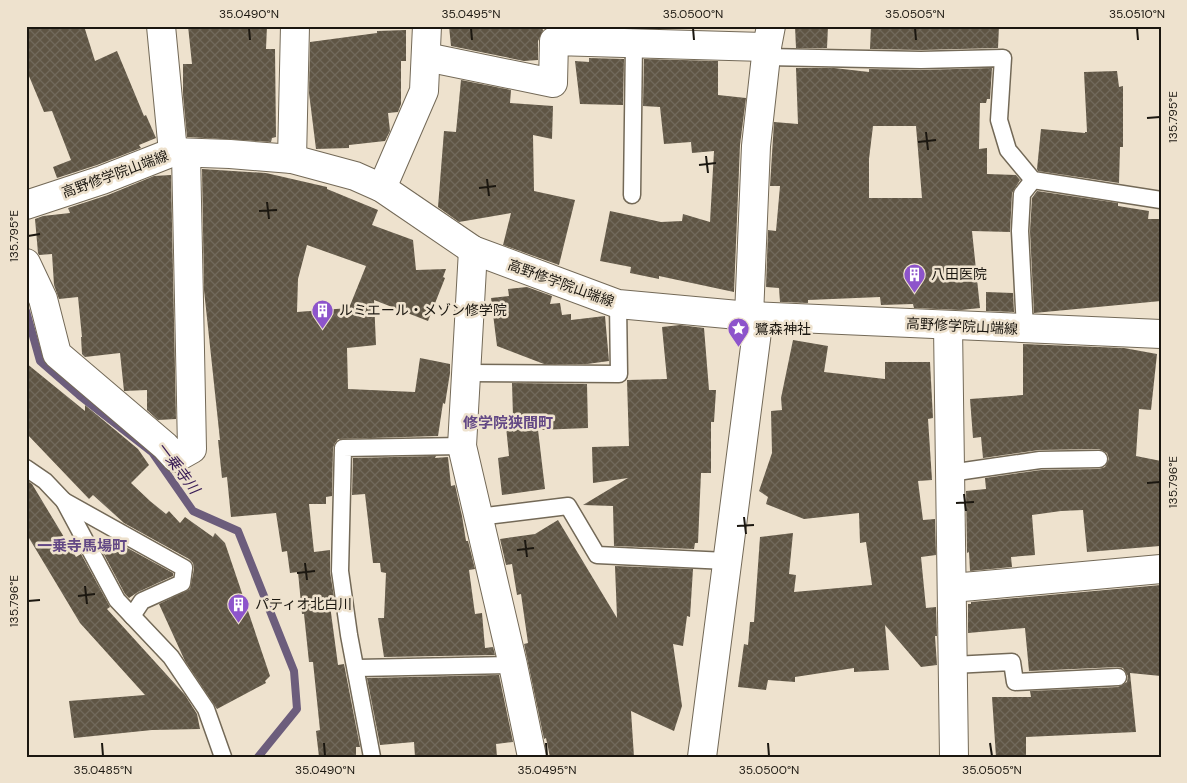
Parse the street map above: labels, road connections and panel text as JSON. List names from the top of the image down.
{
  "streets": {
    "street": ["高野修学院山端線"]
  },
  "districts": ["修学院狭間町", "一乗寺馬場町"],
  "water": ["一乗寺川"],
  "places": {
    "building": ["八田医院", "ルミエール・メゾン修学院", "パティオ北白川"],
    "place": ["鷺森神社"]
  },
  "coordinates": [
    "35.0490°N",
    "35.0495°N",
    "35.0500°N",
    "35.0505°N",
    "35.0510°N",
    "135.795°E",
    "135.796°E",
    "35.0485°N"
  ]
}
